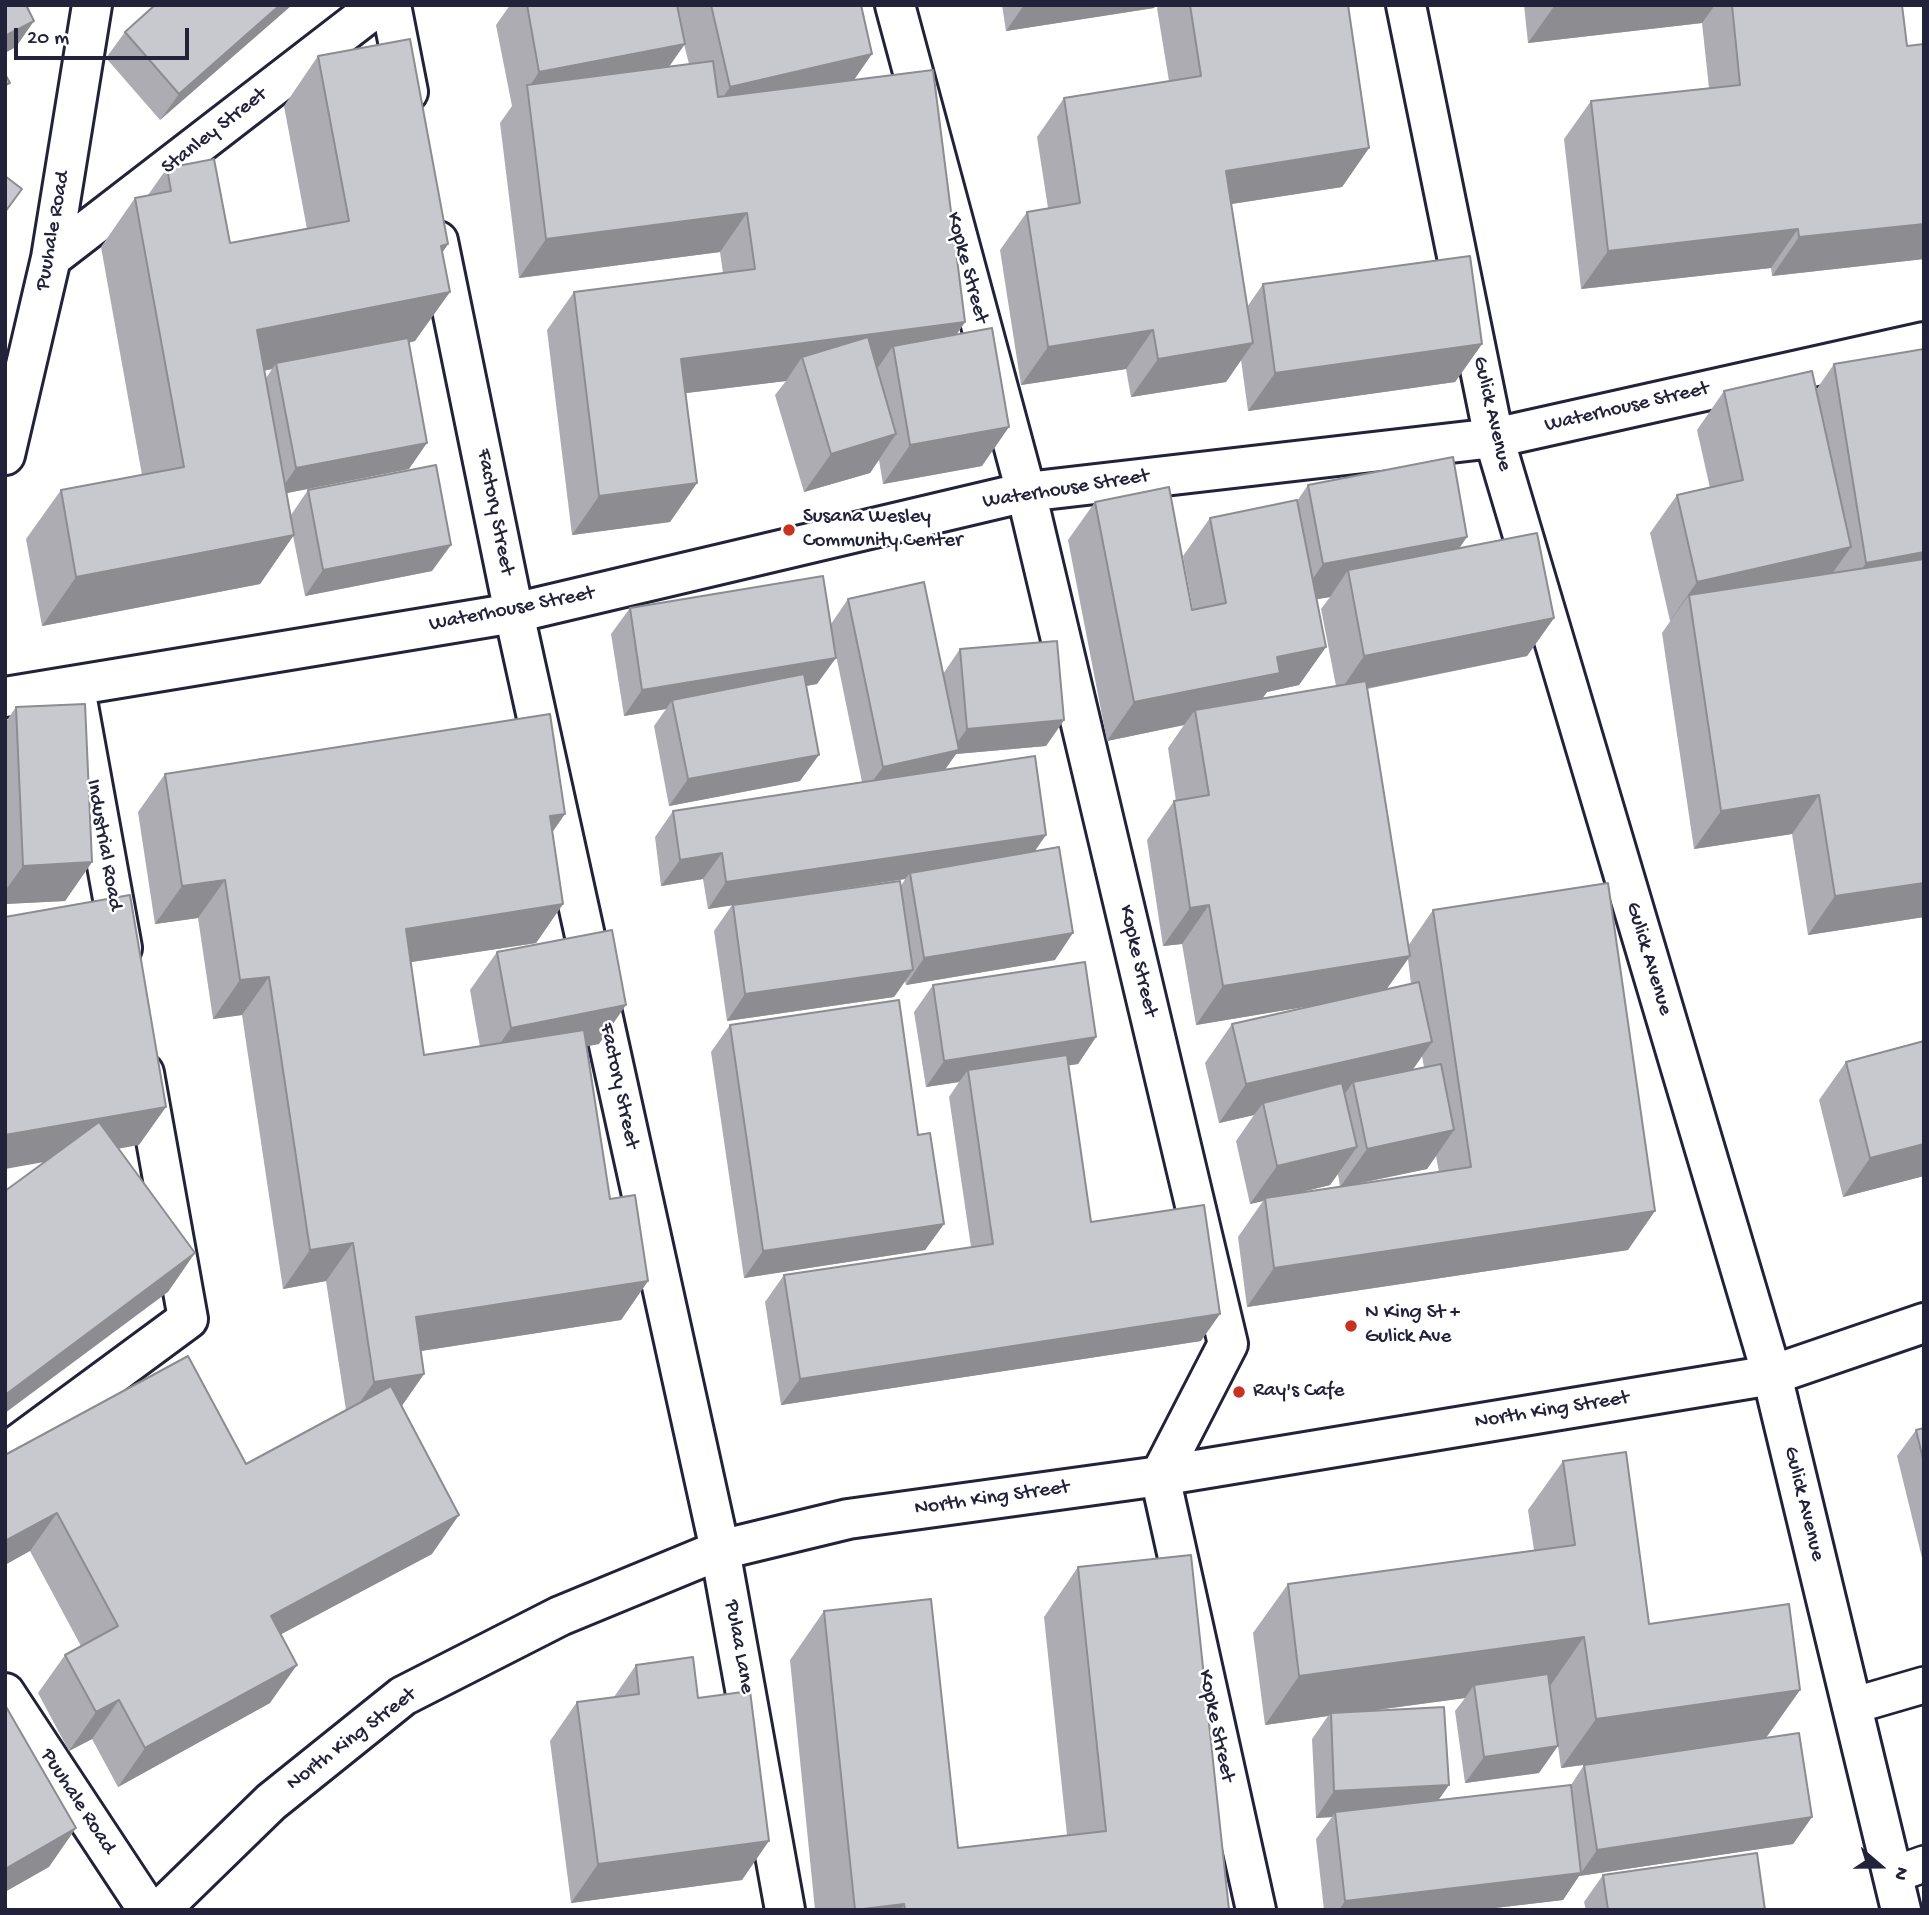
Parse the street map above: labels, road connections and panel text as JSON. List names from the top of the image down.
{
  "streets": {
    "street": [
      "Stanley Street",
      "Puuhale Road",
      "Kopke Street",
      "Waterhouse Street",
      "Gulick Avenue",
      "Factory Street",
      "Industrial Road",
      "North King Street",
      "Pulaa Lane"
    ]
  },
  "crossings": [
    ["Stanley Street", "Puuhale Road"],
    ["Kopke Street", "Waterhouse Street"],
    ["Kopke Street", "North King Street"],
    ["Waterhouse Street", "Gulick Avenue"],
    ["Waterhouse Street", "Factory Street"],
    ["Waterhouse Street", "Industrial Road"],
    ["Gulick Avenue", "North King Street"],
    ["Factory Street", "North King Street"],
    ["Factory Street", "Pulaa Lane"],
    ["North King Street", "Pulaa Lane"]
  ],
  "places": ["Susana Wesley Community Center", "N King St + Gulick Ave", "Ray's Cafe"],
  "scale_bar": "20 m",
  "north": "right"
}
